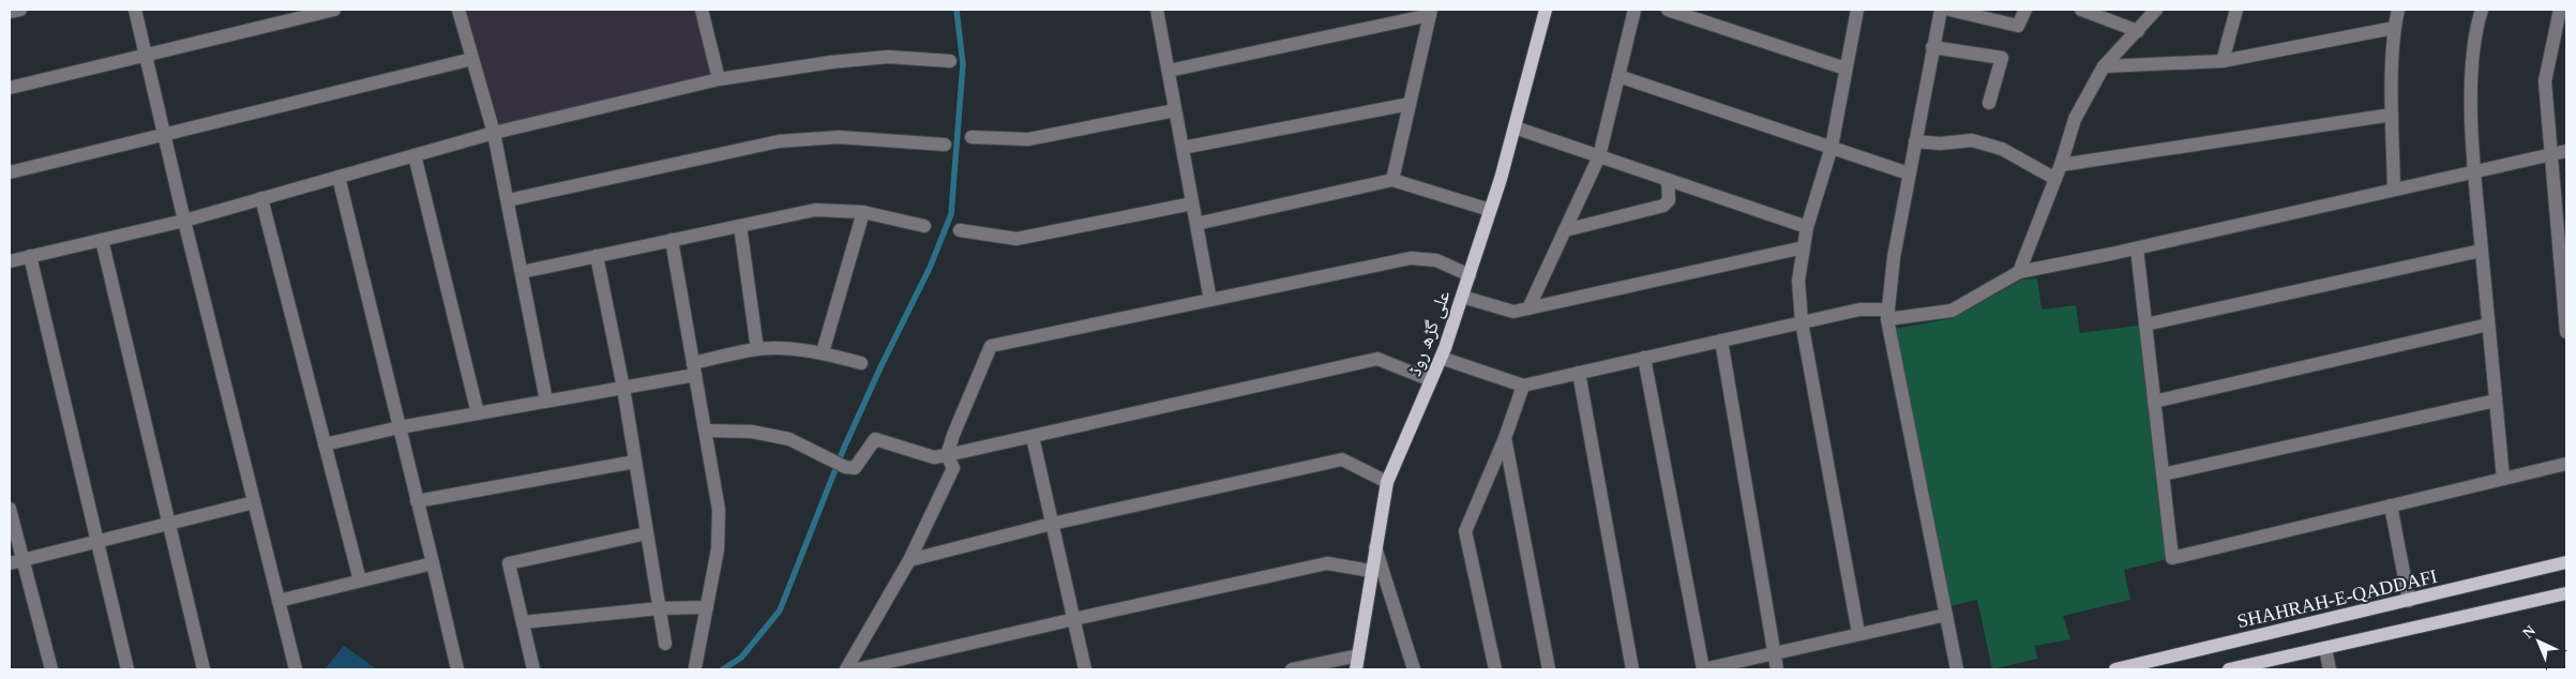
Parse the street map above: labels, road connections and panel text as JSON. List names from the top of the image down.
{
  "streets": {
    "main road": ["علی گڑھ روڈ", "SHAHRAH-E-QADDAFI"]
  },
  "north": "top left"
}
